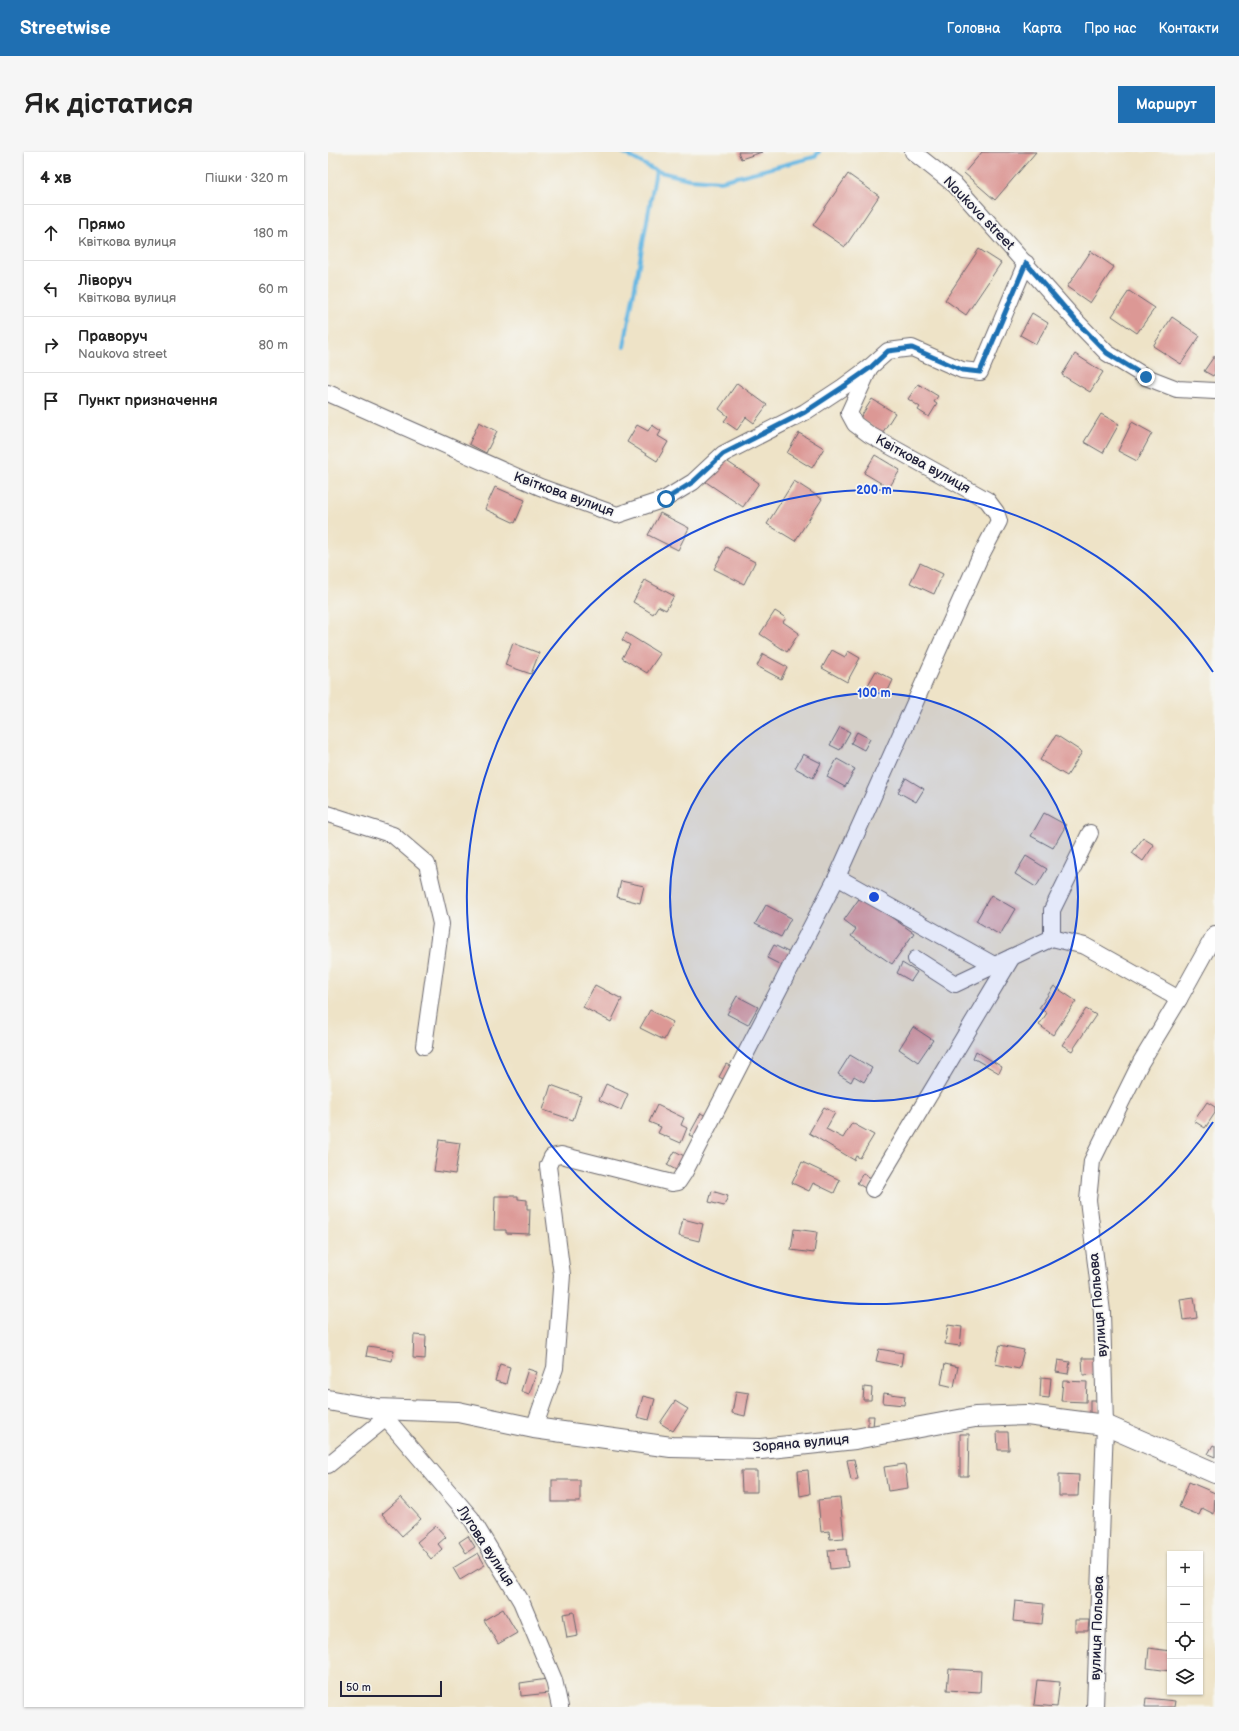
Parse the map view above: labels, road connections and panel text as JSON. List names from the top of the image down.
{
  "streets": {
    "street": [
      "Naukova street",
      "Квіткова вулиця",
      "вулиця Польова",
      "Зоряна вулиця",
      "Лугова вулиця"
    ]
  },
  "crossings": [
    ["Naukova street", "Квіткова вулиця"],
    ["вулиця Польова", "Зоряна вулиця"],
    ["Зоряна вулиця", "Лугова вулиця"]
  ],
  "scale_bar": "50 m",
  "page": {
    "header": "Streetwise",
    "nav": [
      "Головна",
      "Карта",
      "Про нас",
      "Контакти"
    ],
    "buttons": "Маршрут",
    "title": "Як дістатися",
    "heading": ["4 хв", "Пішки · 320 m"],
    "list": [
      ["Прямо", "Квіткова вулиця", "180 m"],
      ["Ліворуч", "Квіткова вулиця", "60 m"],
      ["Праворуч", "Naukova street", "80 m"],
      "Пункт призначення"
    ],
    "map_buttons": ["+", "−"],
    "scale": "50 m"
  },
  "rings": ["200 m", "100 m"]
}
